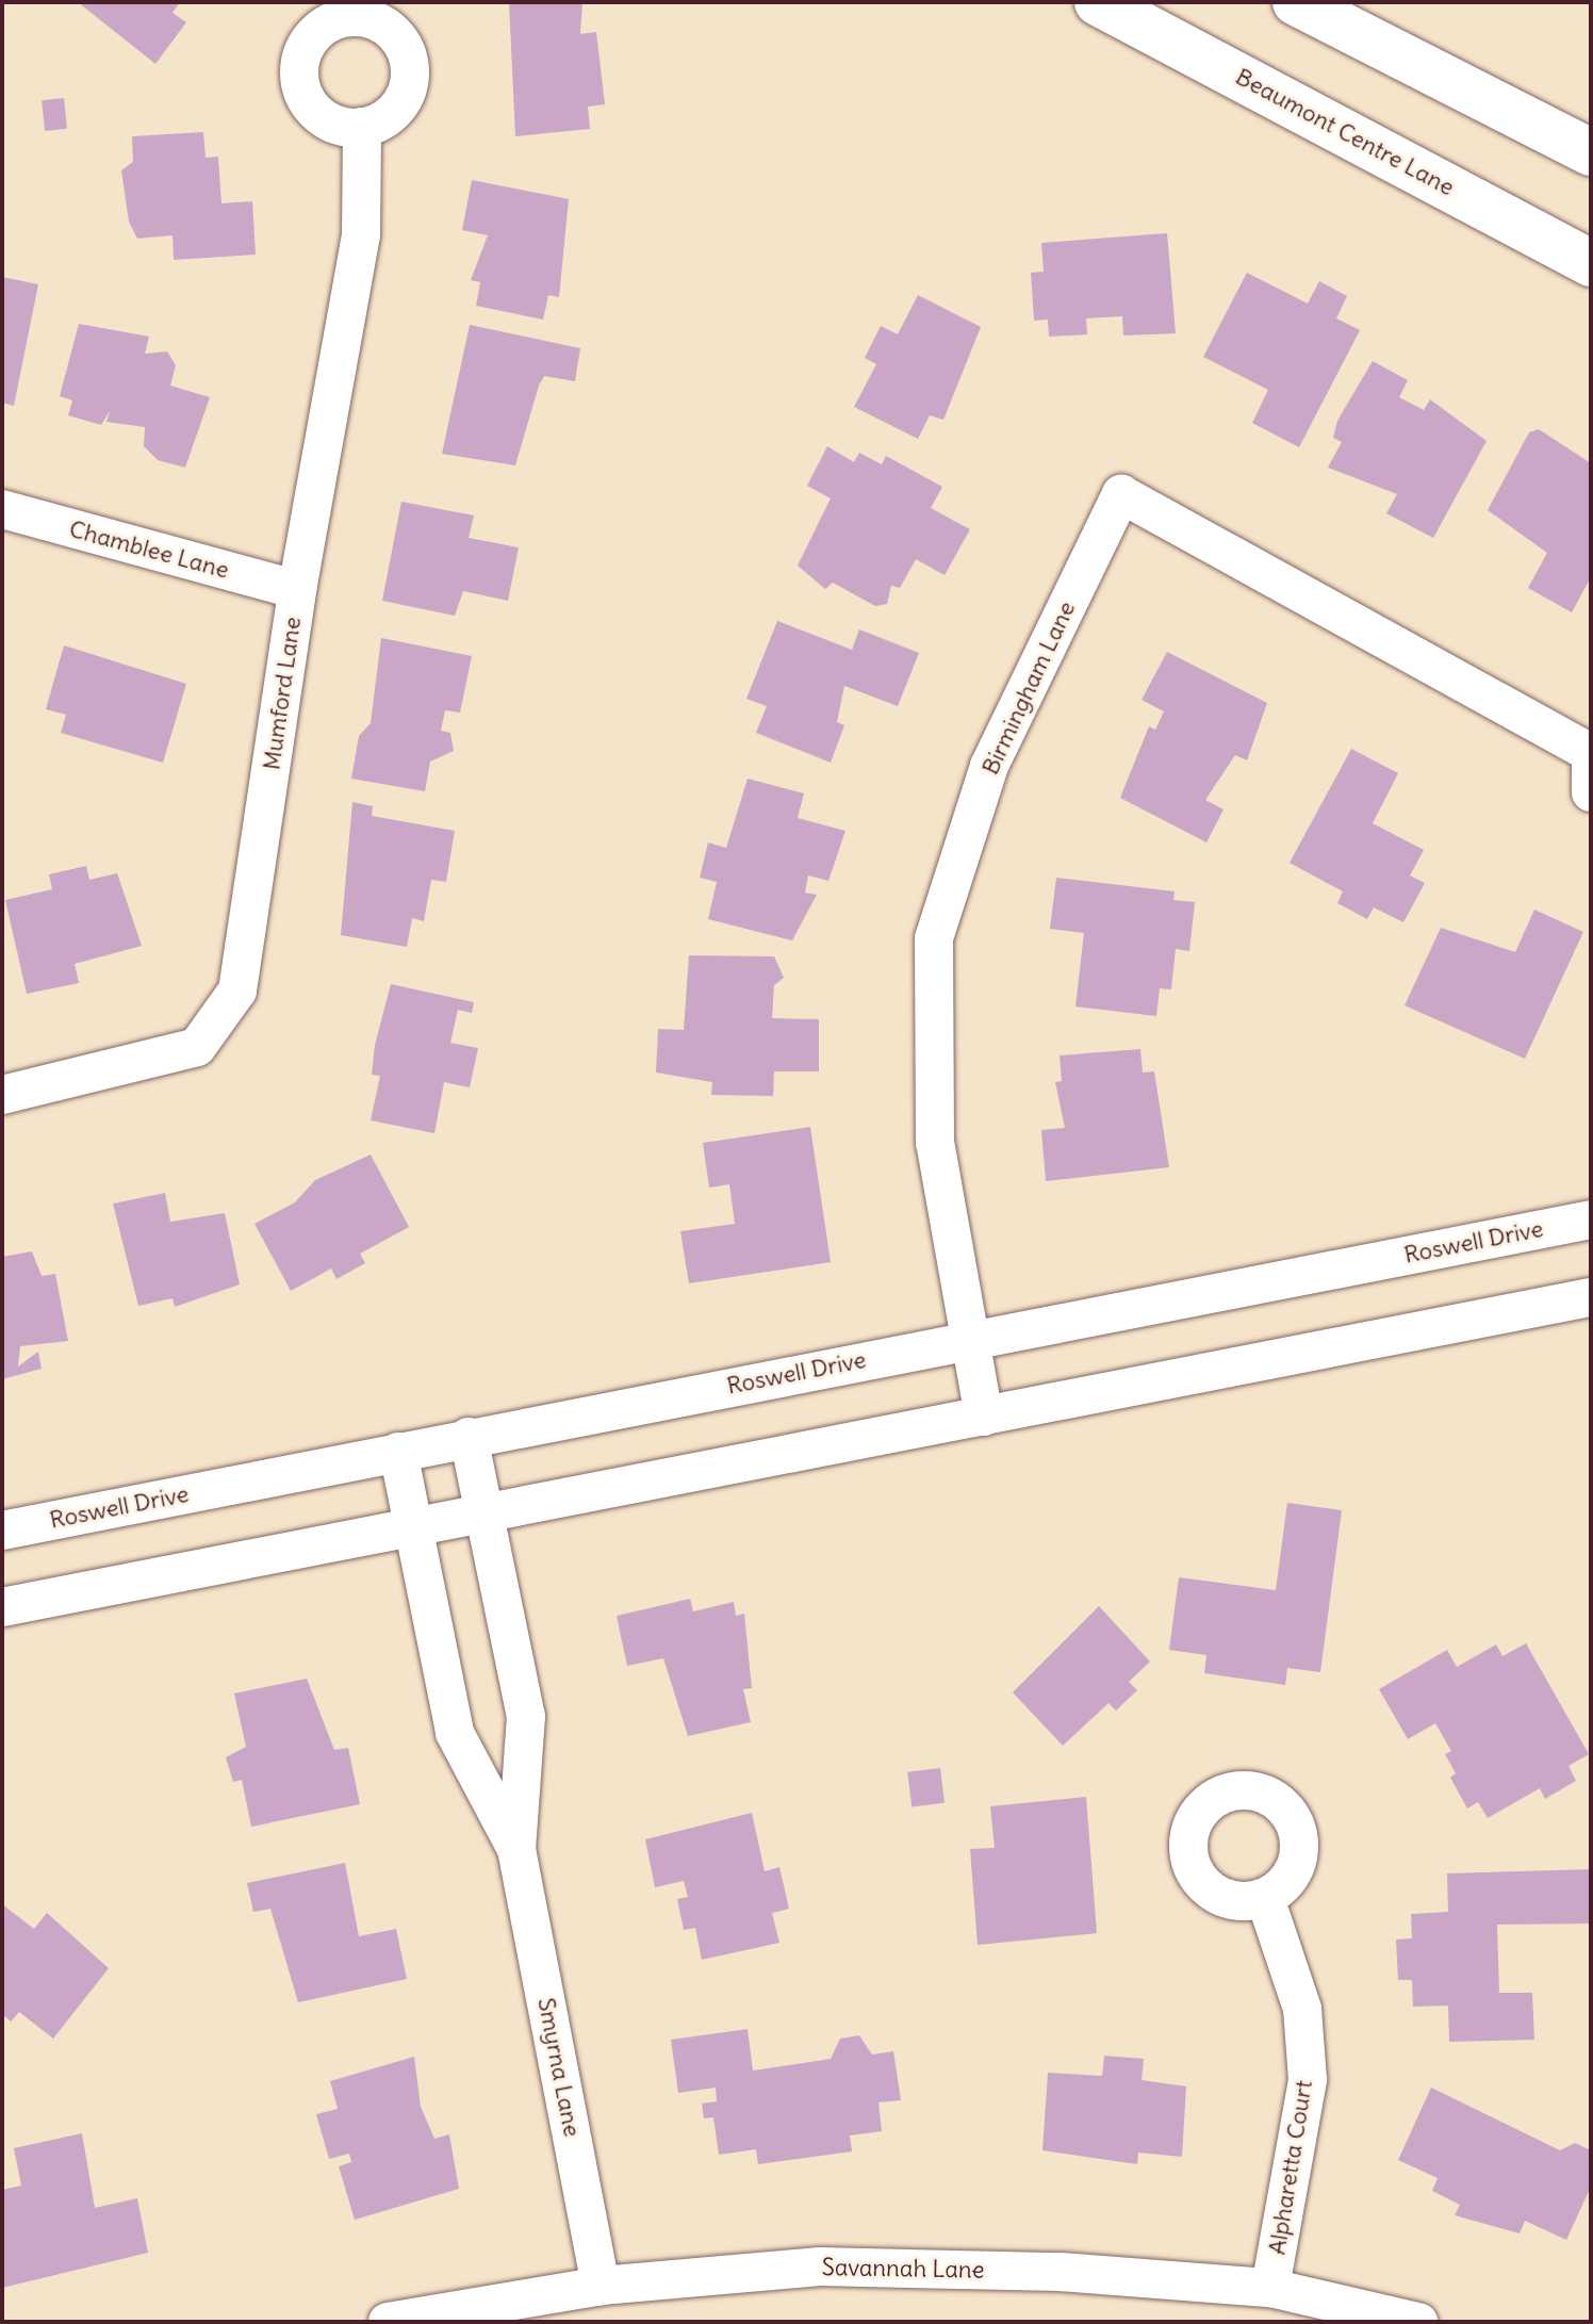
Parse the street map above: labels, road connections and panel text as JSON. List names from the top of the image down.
{
  "streets": {
    "street": [
      "Beaumont Centre Lane",
      "Chamblee Lane",
      "Birmingham Lane",
      "Mumford Lane",
      "Roswell Drive",
      "Smyrna Lane",
      "Alpharetta Court",
      "Savannah Lane"
    ]
  },
  "crossings": [
    ["Chamblee Lane", "Mumford Lane"],
    ["Birmingham Lane", "Roswell Drive"],
    ["Roswell Drive", "Smyrna Lane"],
    ["Smyrna Lane", "Savannah Lane"],
    ["Alpharetta Court", "Savannah Lane"]
  ]
}
